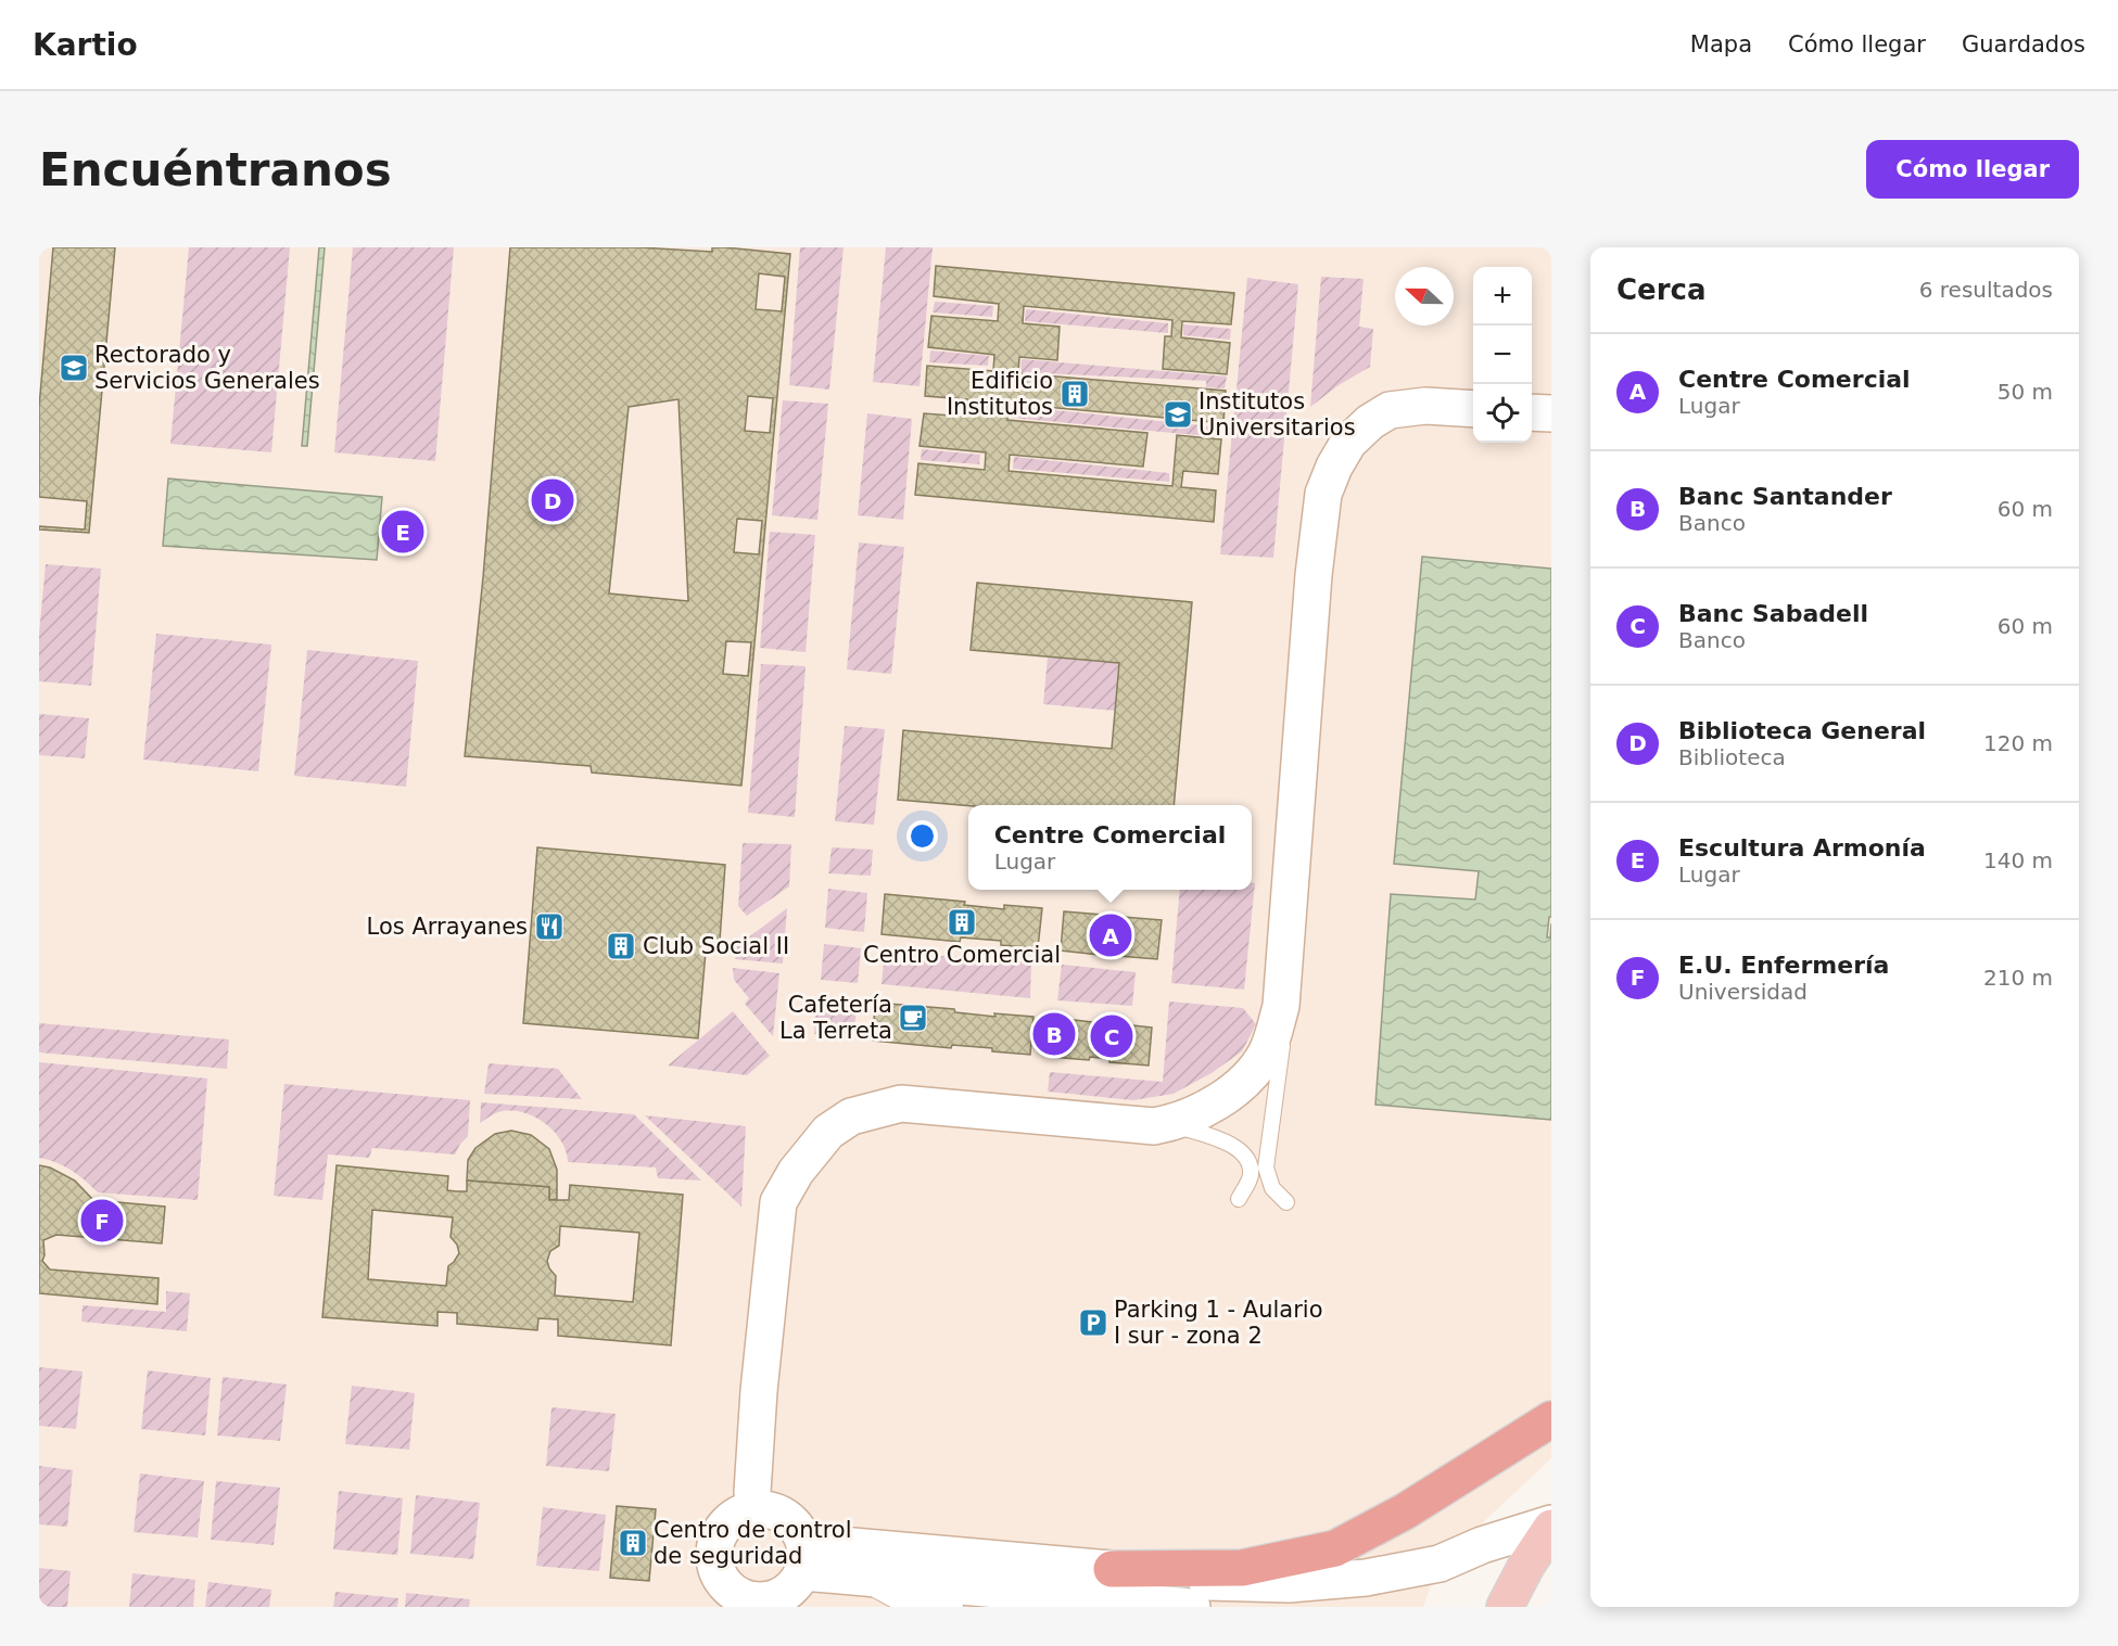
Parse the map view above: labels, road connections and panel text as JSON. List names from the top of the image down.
{
  "places": {
    "school or university": ["Rectorado y Servicios Generales", "Institutos Universitarios"],
    "building": [
      "Edificio Institutos",
      "Centro Comercial",
      "Club Social II",
      "Centro de control de seguridad"
    ],
    "restaurant": ["Los Arrayanes"],
    "cafe": ["Cafetería La Terreta"],
    "parking": ["Parking 1 - Aulario I sur - zona 2"]
  },
  "north": "left",
  "page": {
    "header": "Kartio",
    "nav": ["Mapa", "Cómo llegar", "Guardados"],
    "buttons": "Cómo llegar",
    "title": "Encuéntranos",
    "heading": ["Cerca", "6 resultados"],
    "map_buttons": ["+", "−"],
    "list": [
      {
        "mark": "A",
        "name": "Centre Comercial",
        "note": "Lugar",
        "value": "50 m"
      },
      {
        "mark": "B",
        "name": "Banc Santander",
        "note": "Banco",
        "value": "60 m"
      },
      {
        "mark": "C",
        "name": "Banc Sabadell",
        "note": "Banco",
        "value": "60 m"
      },
      {
        "mark": "D",
        "name": "Biblioteca General",
        "note": "Biblioteca",
        "value": "120 m"
      },
      {
        "mark": "E",
        "name": "Escultura Armonía",
        "note": "Lugar",
        "value": "140 m"
      },
      {
        "mark": "F",
        "name": "E.U. Enfermería",
        "note": "Universidad",
        "value": "210 m"
      }
    ],
    "pins": [
      "D",
      "E",
      "A",
      "B",
      "C",
      "F"
    ],
    "popup": ["Centre Comercial", "Lugar"]
  }
}
